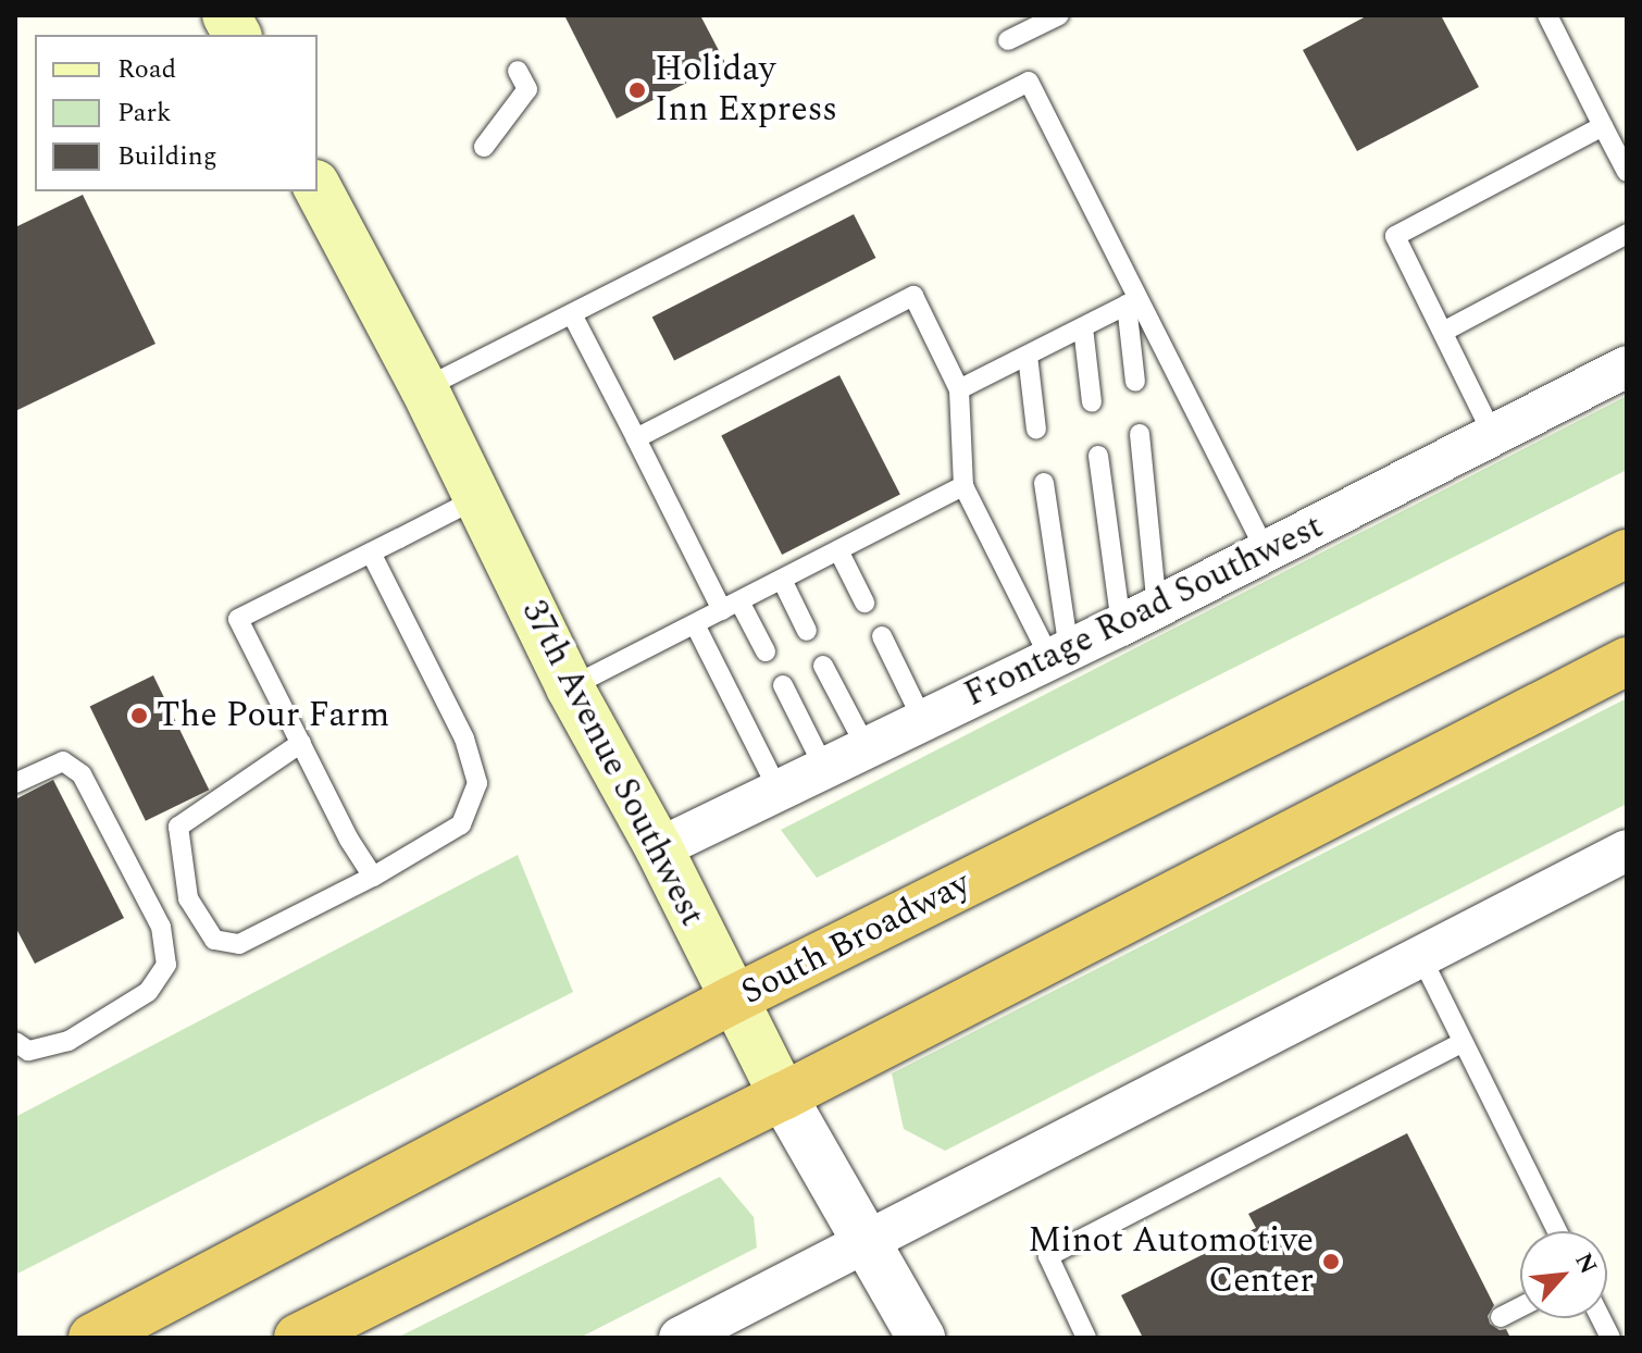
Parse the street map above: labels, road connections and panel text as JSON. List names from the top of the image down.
{
  "streets": {
    "highway": ["South Broadway"],
    "main road": ["37th Avenue Southwest"],
    "street": ["Frontage Road Southwest"]
  },
  "crossings": [
    ["Frontage Road Southwest", "37th Avenue Southwest"],
    ["37th Avenue Southwest", "South Broadway"]
  ],
  "places": ["Holiday Inn Express", "The Pour Farm", "Minot Automotive Center"],
  "legend": ["Road", "Park", "Building"],
  "north": "top right"
}
